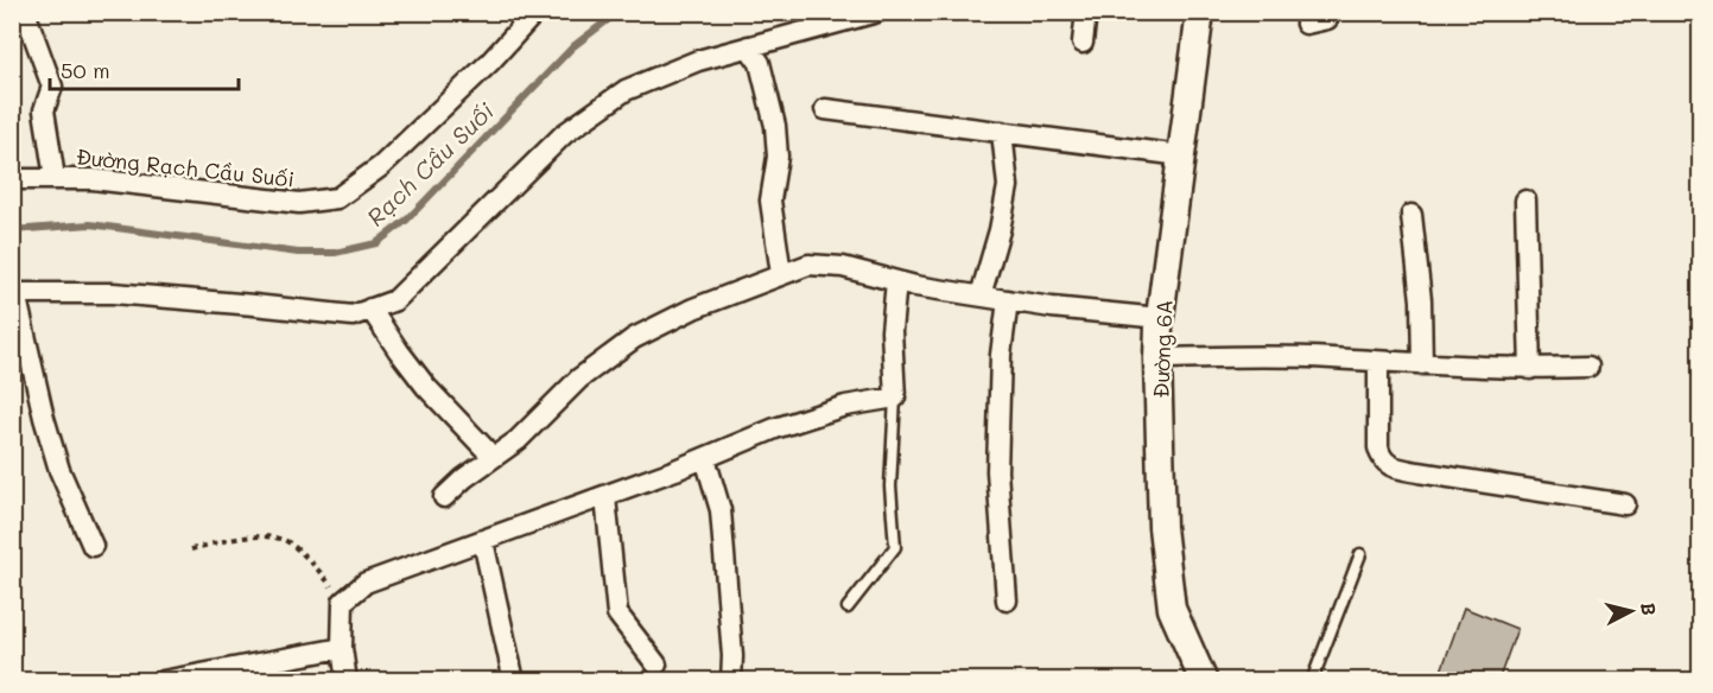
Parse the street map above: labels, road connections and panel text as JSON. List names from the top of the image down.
{
  "streets": {
    "street": ["Đường Rạch Cầu Suối", "Đường 6A"]
  },
  "water": ["Rạch Cầu Suối"],
  "scale_bar": "50 m",
  "north": "right"
}
